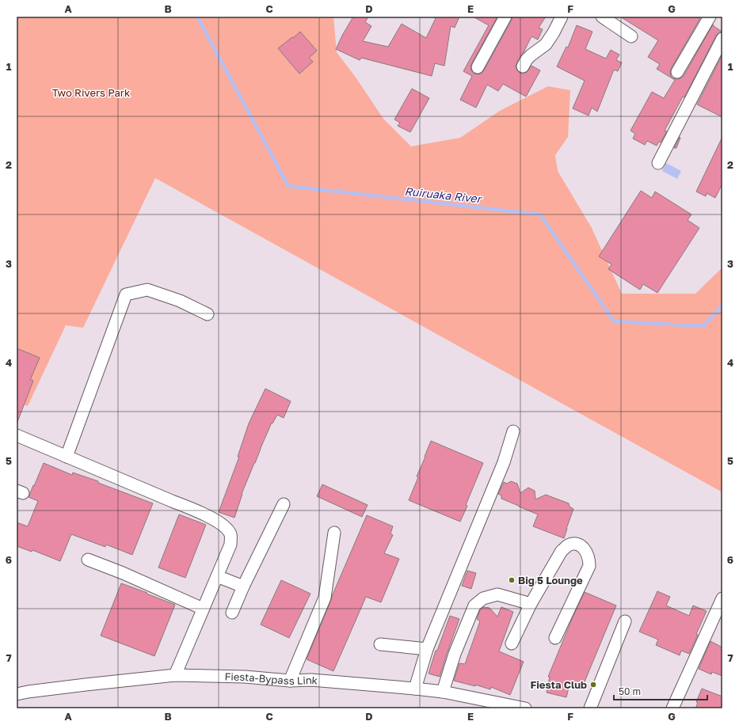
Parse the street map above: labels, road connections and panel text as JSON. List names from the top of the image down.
{
  "streets": {
    "street": ["Fiesta-Bypass Link"]
  },
  "water": ["Ruiruaka River"],
  "parks": ["Two Rivers Park"],
  "places": ["Big 5 Lounge", "Fiesta Club"],
  "scale_bar": "50 m",
  "grid": {
    "columns": [
      "A",
      "B",
      "C",
      "D",
      "E",
      "F",
      "G"
    ],
    "rows": [
      "1",
      "2",
      "3",
      "4",
      "5",
      "6",
      "7"
    ]
  }
}
